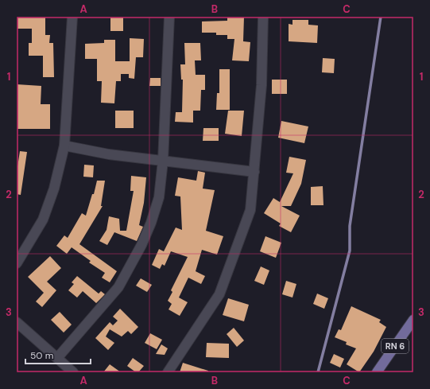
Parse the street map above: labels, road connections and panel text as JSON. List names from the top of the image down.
{
  "streets": {
    "main road": ["RN 6"]
  },
  "scale_bar": "50 m",
  "grid": {
    "columns": ["A", "B", "C"],
    "rows": ["1", "2", "3"]
  }
}
